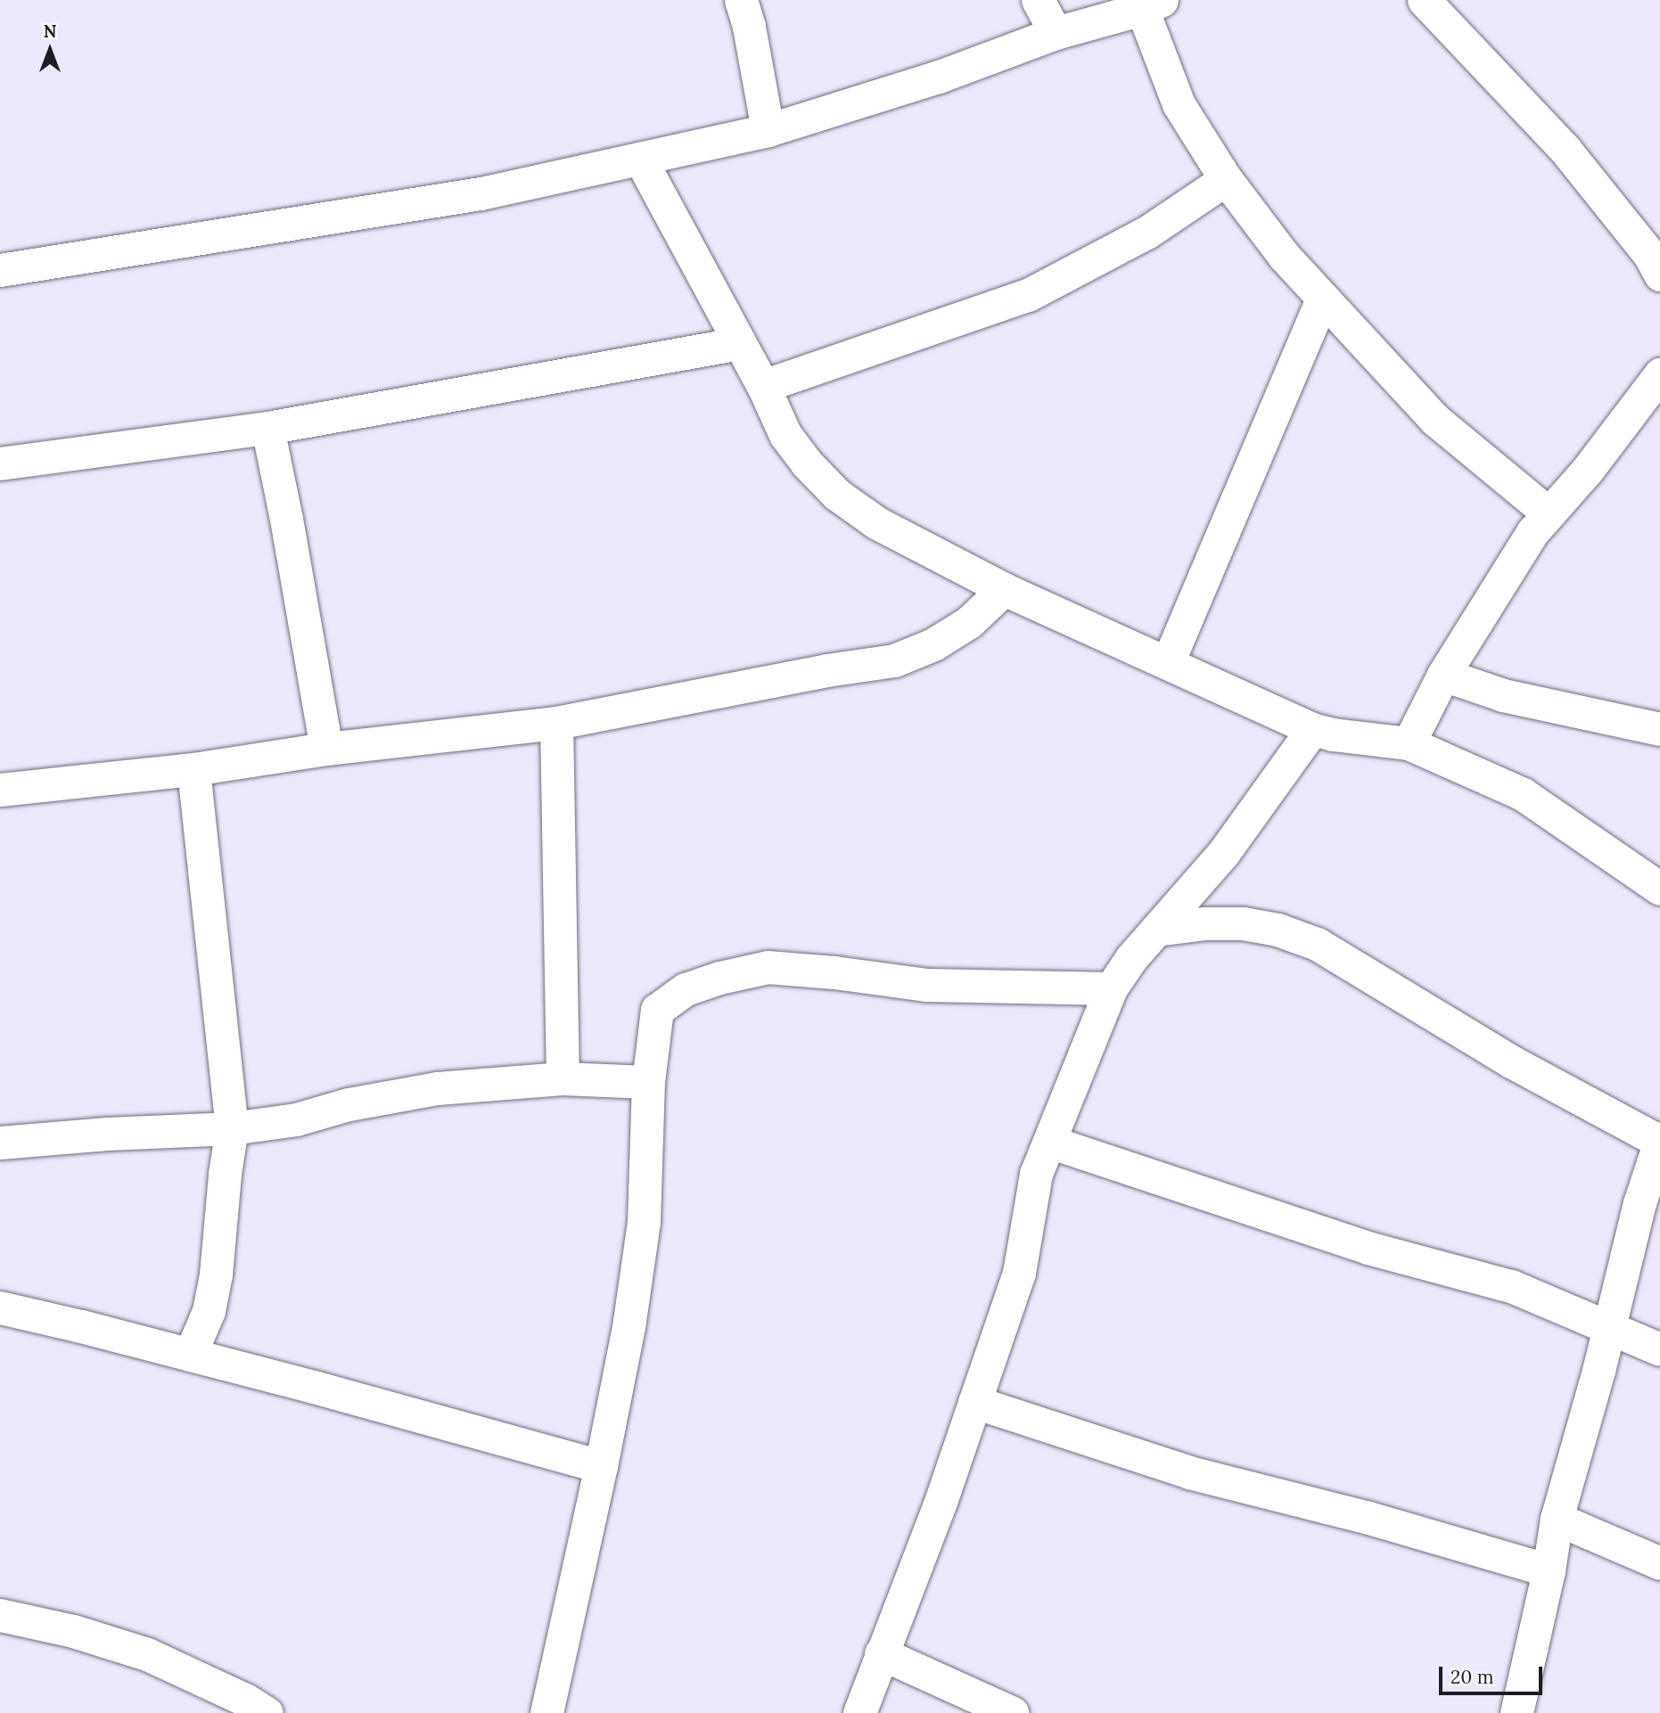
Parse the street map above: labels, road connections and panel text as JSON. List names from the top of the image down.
{
  "scale_bar": "20 m",
  "north": "top"
}
